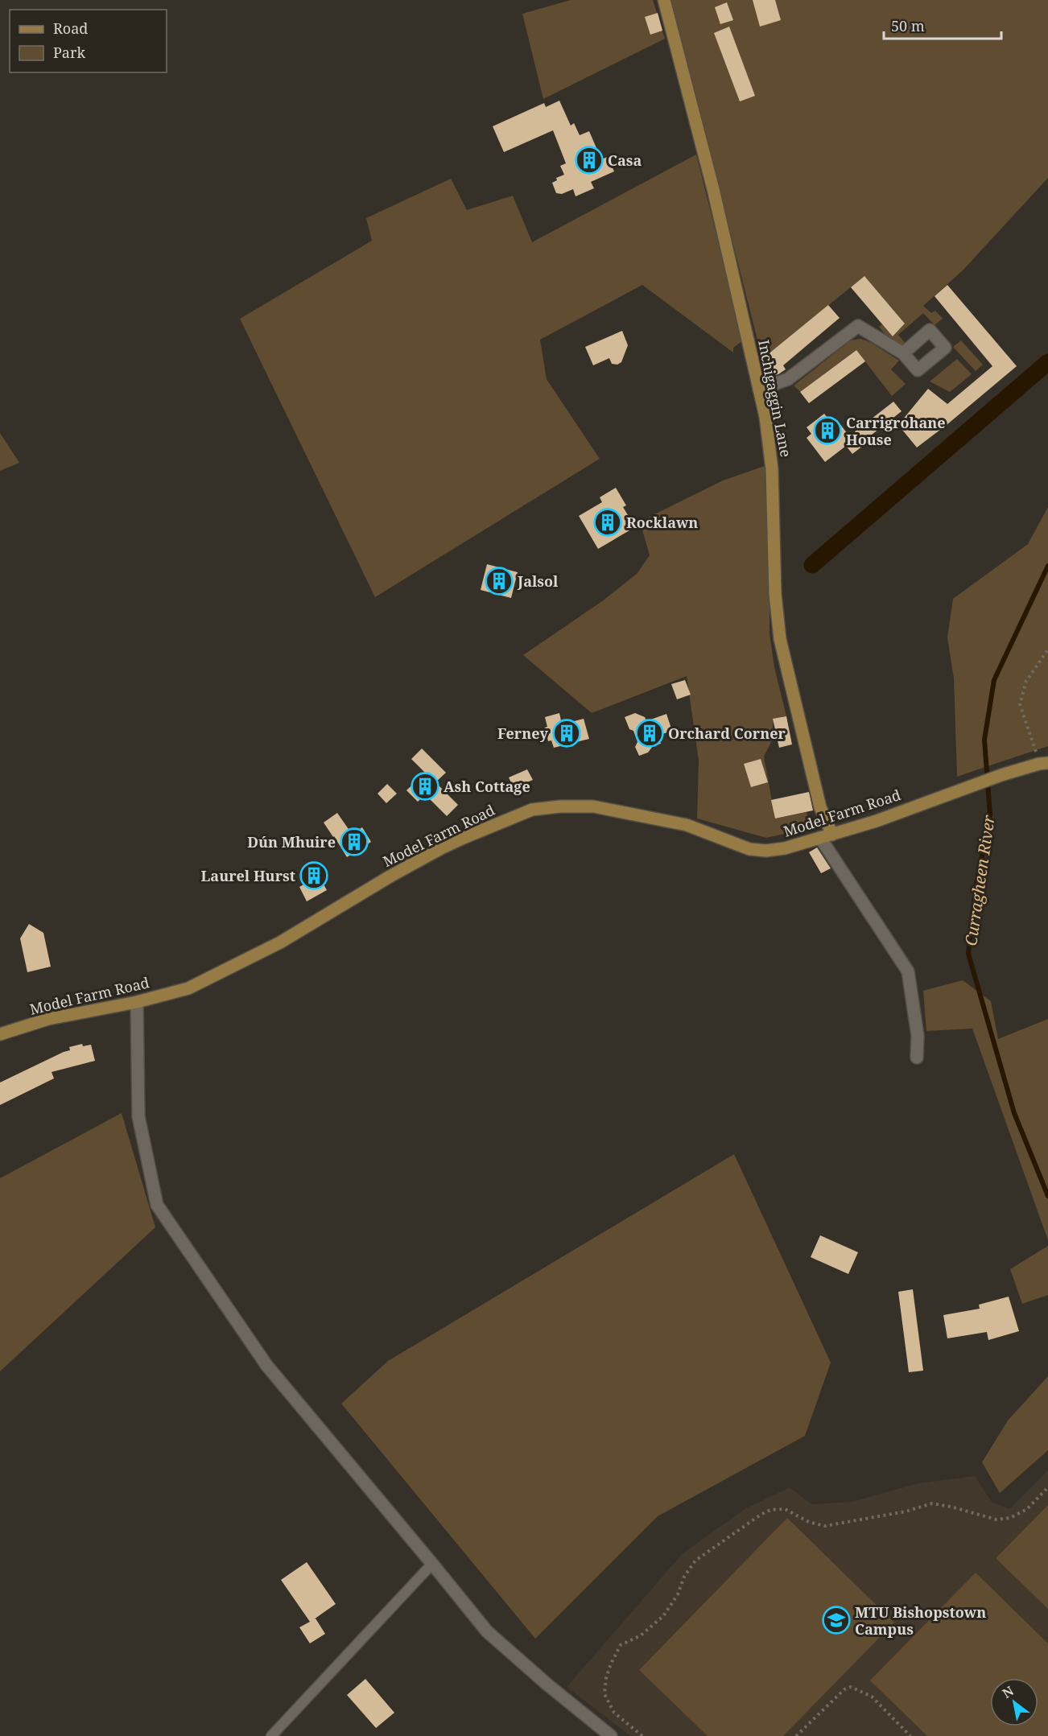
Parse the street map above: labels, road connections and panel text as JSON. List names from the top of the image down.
{
  "streets": {
    "main road": ["Inchigaggin Lane", "Model Farm Road"]
  },
  "crossings": [
    ["Inchigaggin Lane", "Model Farm Road"]
  ],
  "water": ["Curragheen River"],
  "places": {
    "building": [
      "Casa",
      "Carrigrohane House",
      "Rocklawn",
      "Jalsol",
      "Ferney",
      "Orchard Corner",
      "Ash Cottage",
      "Dún Mhuire",
      "Laurel Hurst"
    ],
    "school or university": ["MTU Bishopstown Campus"]
  },
  "legend": ["Road", "Park"],
  "scale_bar": "50 m",
  "north": "top left"
}
